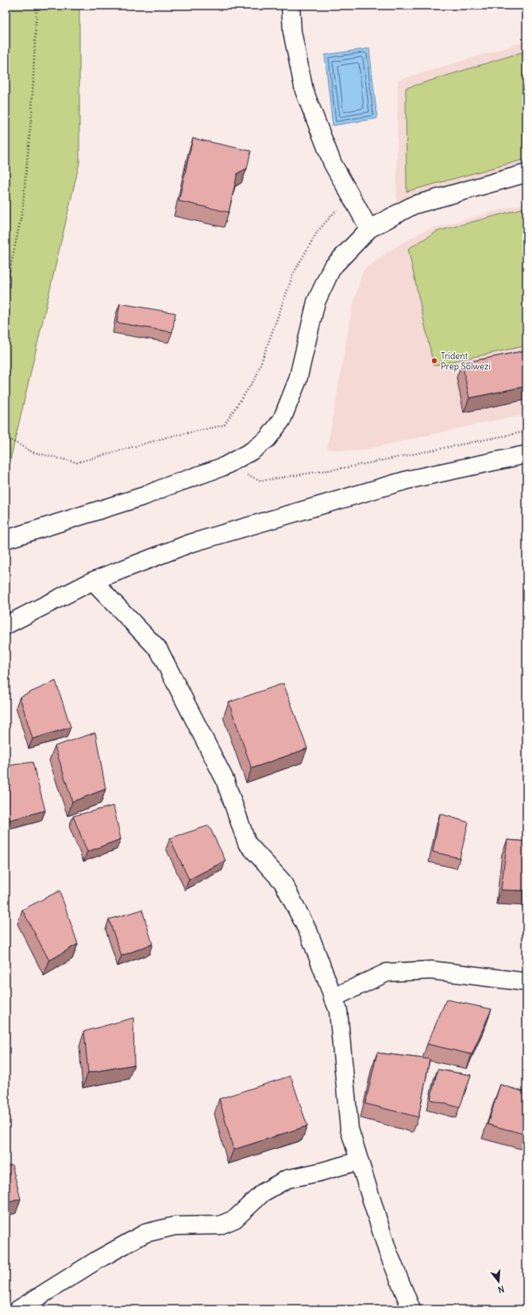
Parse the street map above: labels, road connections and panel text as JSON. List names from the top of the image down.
{
  "places": ["Trident Prep Solwezi"],
  "north": "bottom"
}
